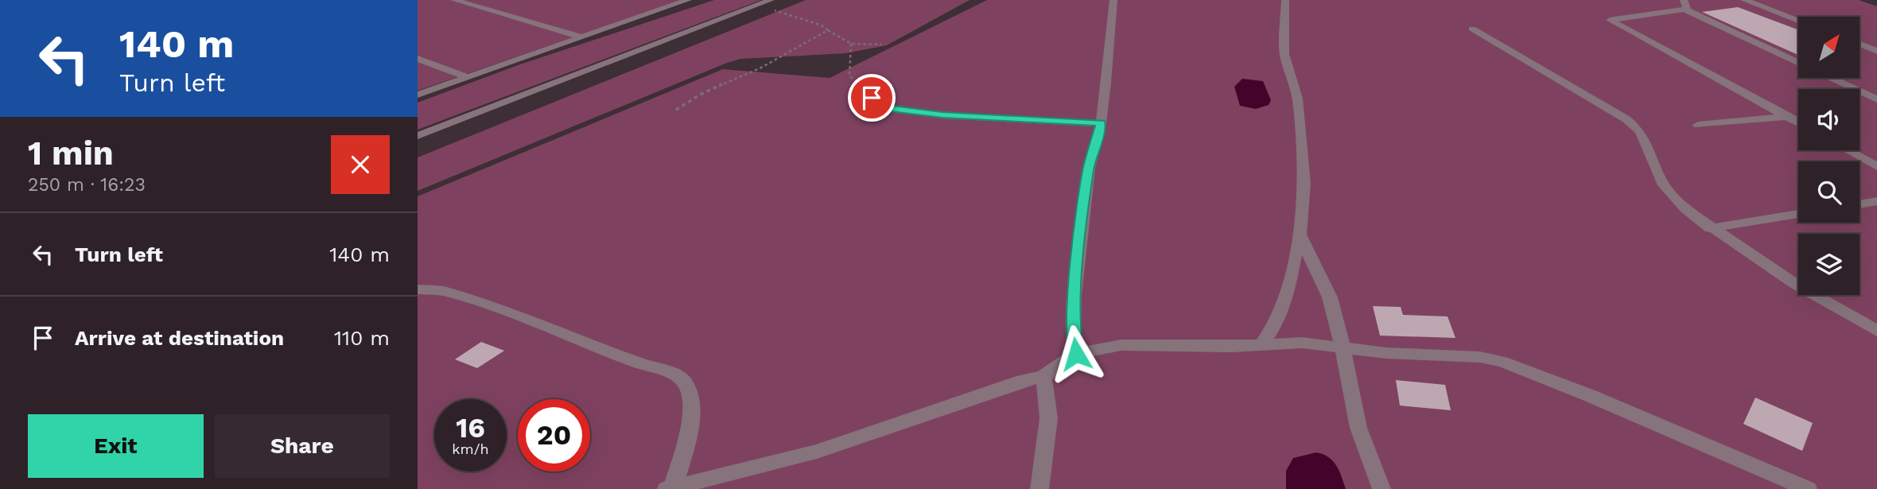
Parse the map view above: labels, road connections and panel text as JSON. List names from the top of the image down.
{
  "north": "top right",
  "page": {
    "turn": ["140 m", "Turn left"],
    "heading": ["1 min", "250 m · 16:23"],
    "list": [
      {
        "name": "Turn left",
        "value": "140 m"
      },
      {
        "name": "Arrive at destination",
        "value": "110 m"
      }
    ],
    "speed": "16 km/h",
    "limit": "20",
    "buttons": ["Exit", "Share"]
  }
}
